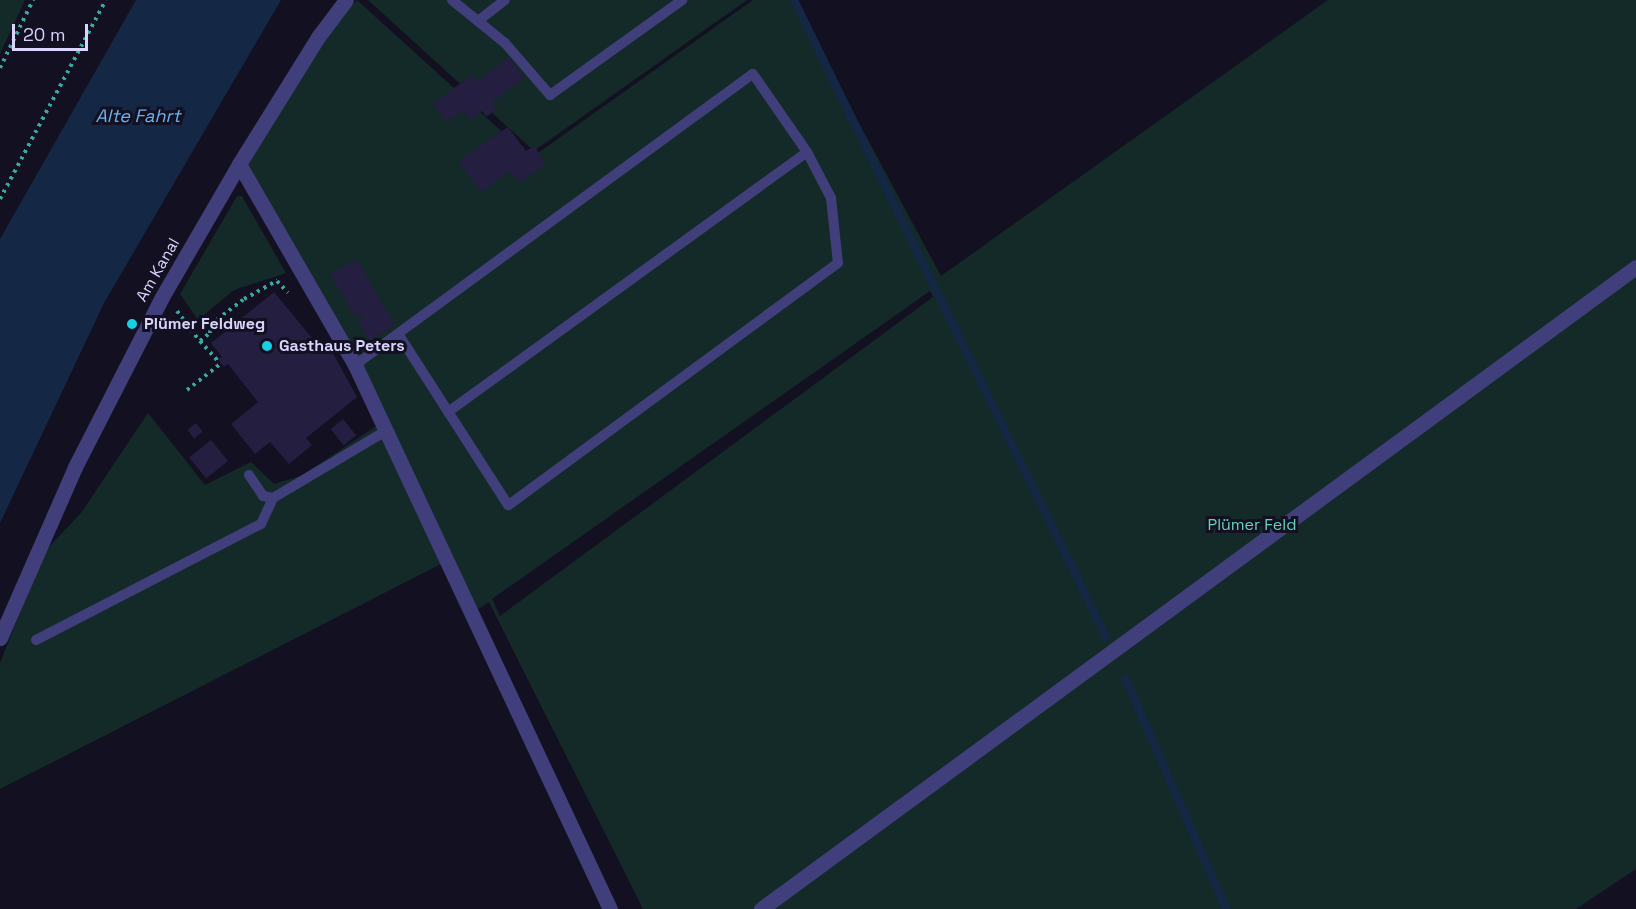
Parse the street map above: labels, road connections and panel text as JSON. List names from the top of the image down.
{
  "streets": {
    "street": ["Am Kanal"]
  },
  "water": ["Alte Fahrt"],
  "parks": ["Plümer Feld"],
  "places": ["Plümer Feldweg", "Gasthaus Peters"],
  "scale_bar": "20 m"
}
